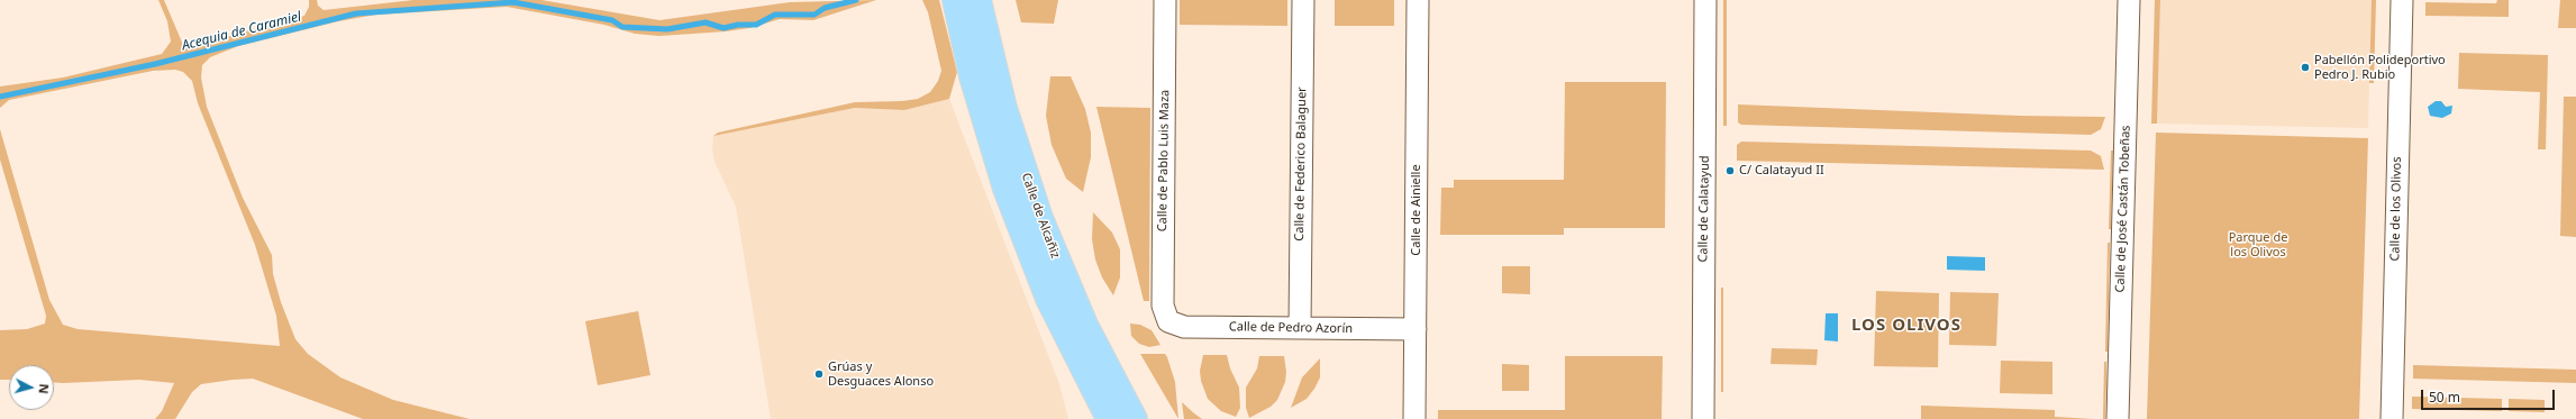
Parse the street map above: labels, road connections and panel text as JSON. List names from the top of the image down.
{
  "streets": {
    "main road": ["Calle de Alcañiz"],
    "street": [
      "Calle de Pablo Luis Maza",
      "Calle de Federico Balaguer",
      "Calle de Calatayud",
      "Calle de José Castán Tobeñas",
      "Calle de los Olivos",
      "Calle de Ainielle",
      "Calle de Pedro Azorín"
    ]
  },
  "crossings": [
    ["Calle de Pablo Luis Maza", "Calle de Pedro Azorín"],
    ["Calle de Federico Balaguer", "Calle de Pedro Azorín"],
    ["Calle de Ainielle", "Calle de Pedro Azorín"]
  ],
  "districts": ["LOS OLIVOS"],
  "water": ["Acequia de Caramiel"],
  "parks": ["Parque de los Olivos"],
  "places": ["Pabellón Polideportivo Pedro J. Rubio", "C/ Calatayud II", "Grúas y Desguaces Alonso"],
  "scale_bar": "50 m",
  "north": "right"
}
